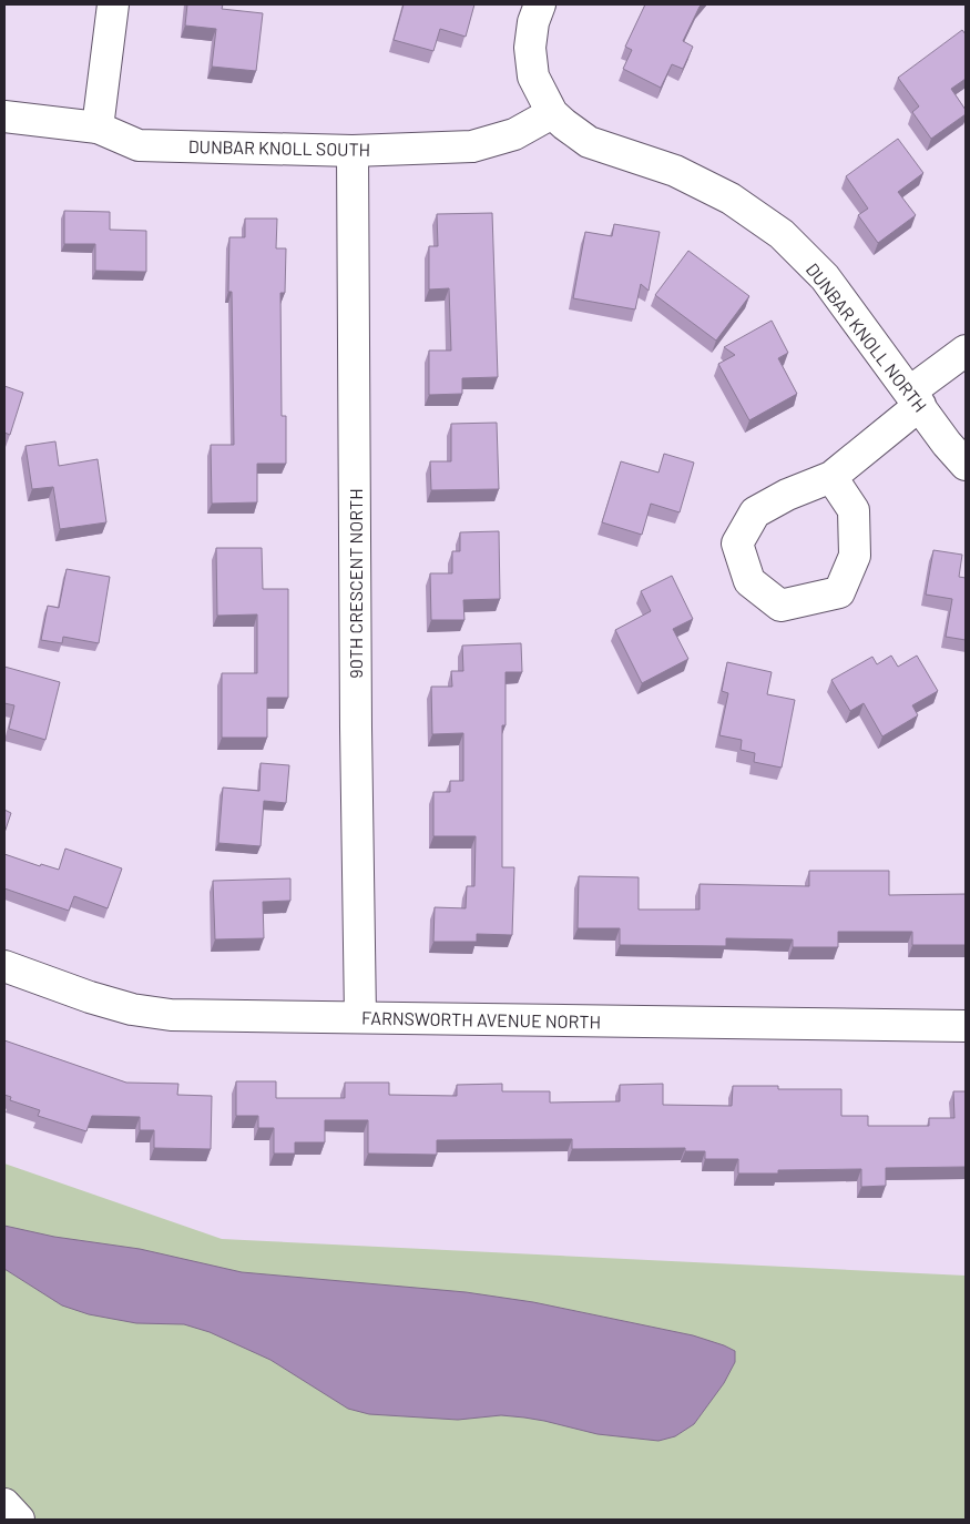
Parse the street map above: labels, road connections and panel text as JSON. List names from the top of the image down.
{
  "streets": {
    "street": [
      "DUNBAR KNOLL SOUTH",
      "DUNBAR KNOLL NORTH",
      "90TH CRESCENT NORTH",
      "FARNSWORTH AVENUE NORTH"
    ]
  },
  "crossings": [
    ["DUNBAR KNOLL SOUTH", "DUNBAR KNOLL NORTH"],
    ["DUNBAR KNOLL SOUTH", "90TH CRESCENT NORTH"],
    ["90TH CRESCENT NORTH", "FARNSWORTH AVENUE NORTH"]
  ]
}
